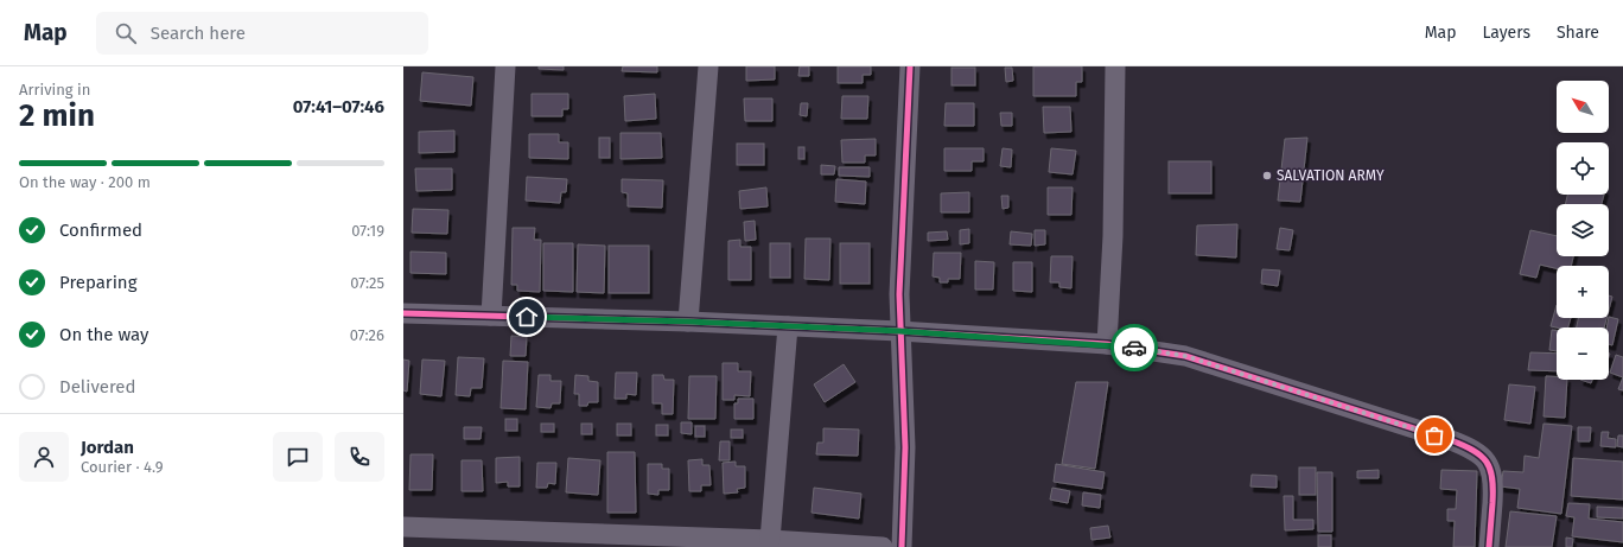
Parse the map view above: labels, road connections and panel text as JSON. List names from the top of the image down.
{
  "places": ["SALVATION ARMY"],
  "north": "top left",
  "page": {
    "header": "Map",
    "search": "Search here",
    "nav": ["Map", "Layers", "Share"],
    "heading": ["2 min", "Arriving in", "07:41–07:46"],
    "panel": ["Jordan", "Courier · 4.9"],
    "map_buttons": ["+", "−"],
    "bar": "On the way · 200 m",
    "list": [
      ["Confirmed", "07:19"],
      ["Preparing", "07:25"],
      ["On the way", "07:26"],
      "Delivered"
    ]
  }
}
